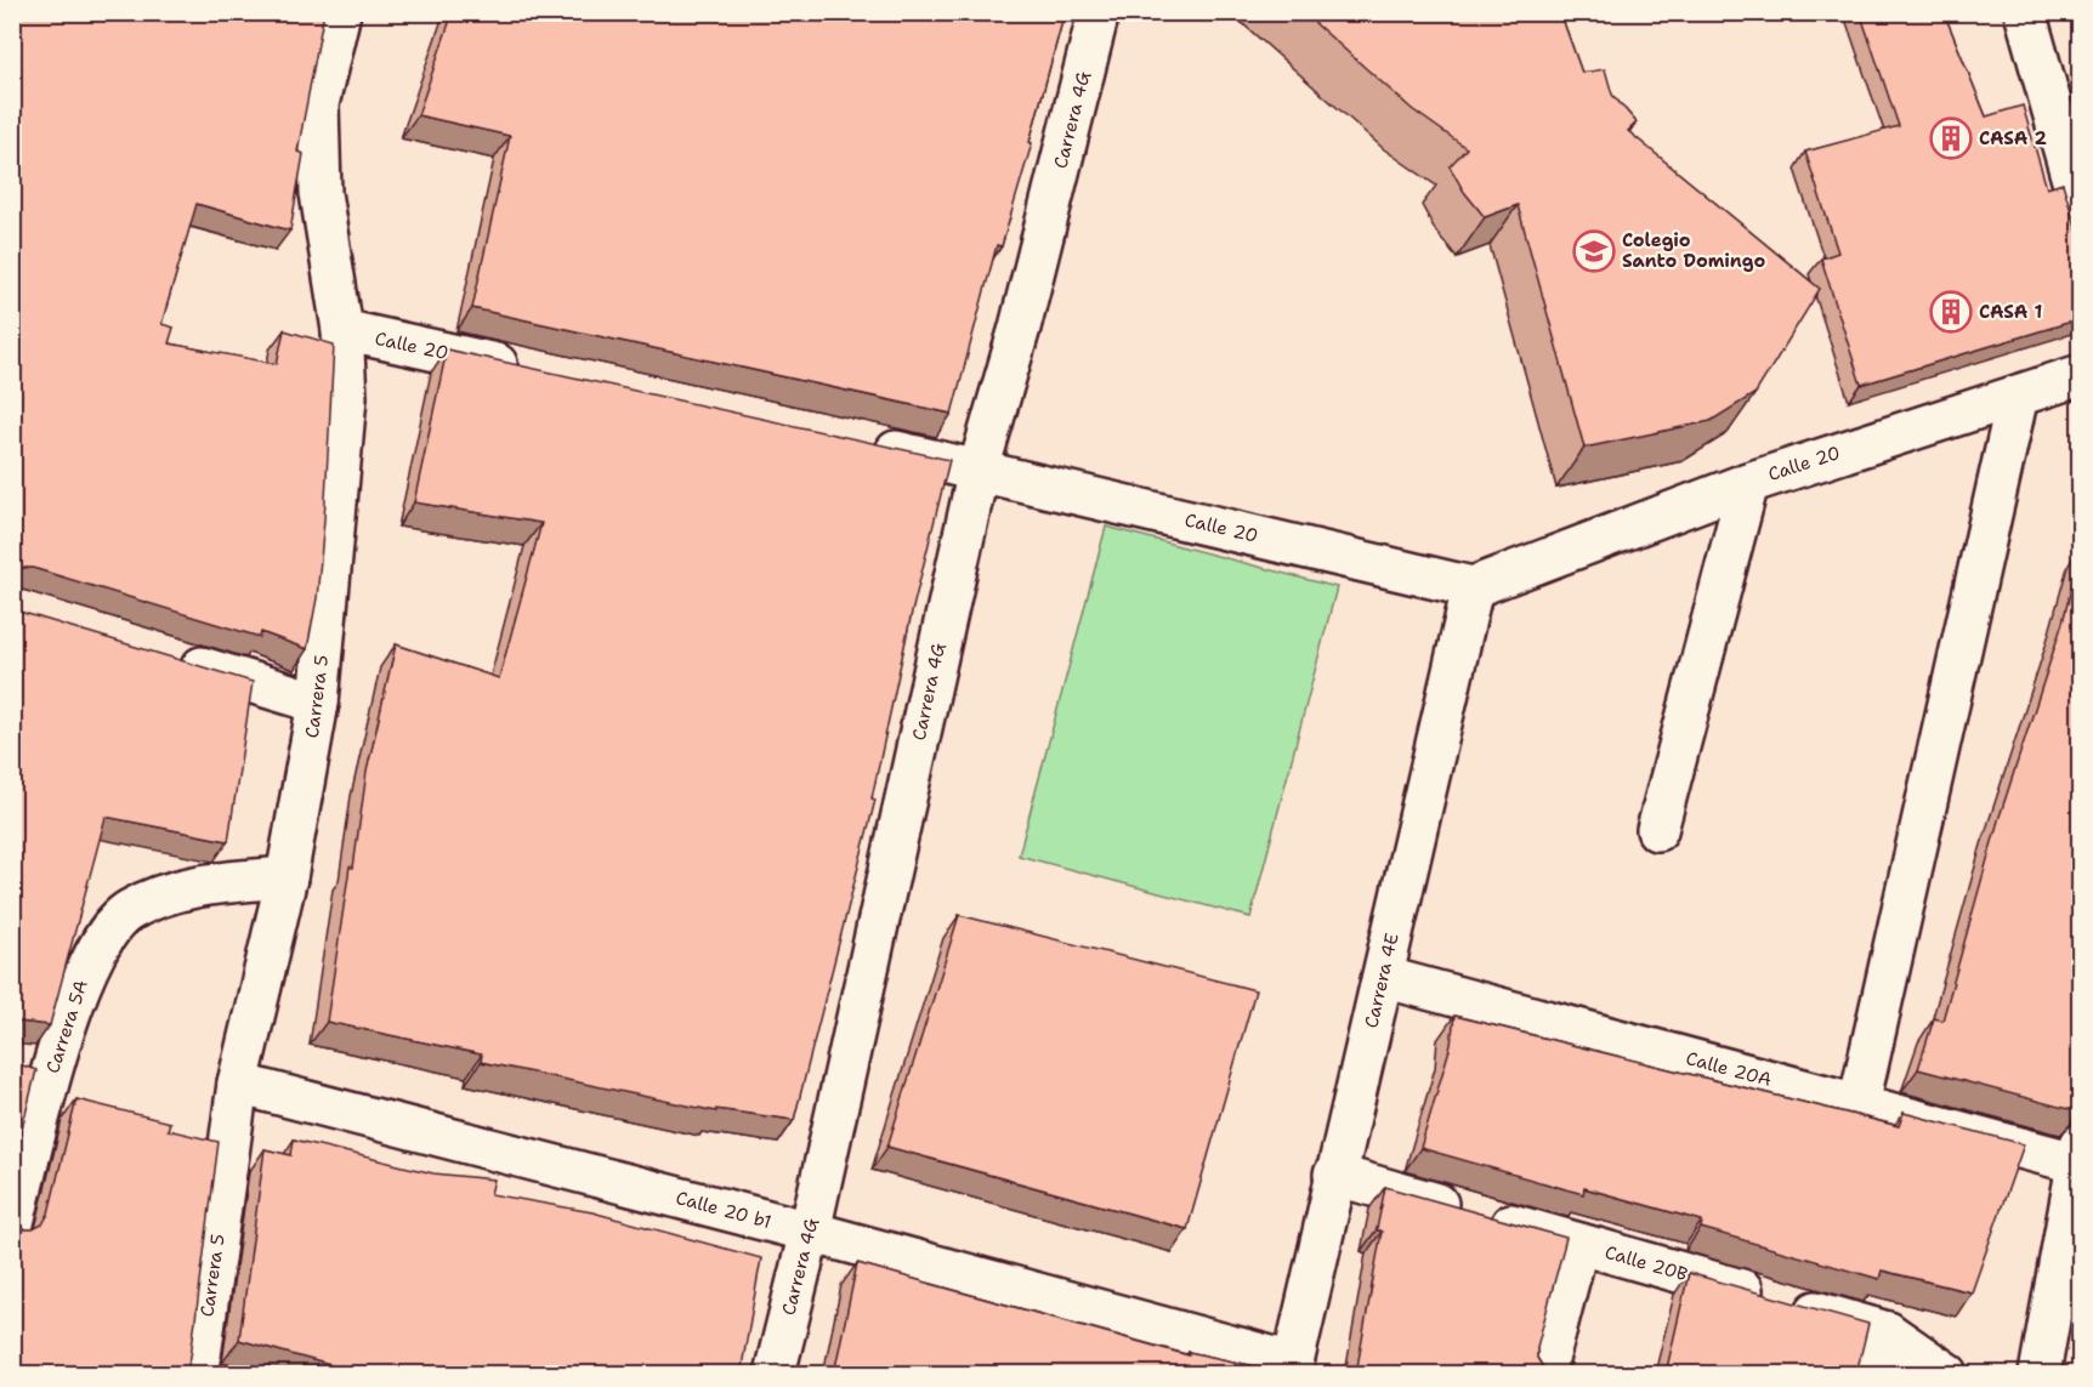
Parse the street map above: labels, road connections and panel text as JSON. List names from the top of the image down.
{
  "streets": {
    "street": [
      "Carrera 4G",
      "Calle 20",
      "Carrera 5",
      "Carrera 4E",
      "Carrera 5A",
      "Calle 20A",
      "Calle 20 b1",
      "Calle 20B"
    ]
  },
  "crossings": [
    ["Carrera 4G", "Calle 20"],
    ["Carrera 4G", "Calle 20 b1"],
    ["Calle 20", "Carrera 5"],
    ["Calle 20", "Carrera 4E"],
    ["Carrera 5", "Carrera 5A"],
    ["Carrera 5", "Calle 20 b1"],
    ["Carrera 4E", "Calle 20A"],
    ["Carrera 4E", "Calle 20 b1"],
    ["Carrera 4E", "Calle 20B"]
  ],
  "places": {
    "building": ["CASA 2", "CASA 1"],
    "school or university": ["Colegio Santo Domingo"]
  }
}
